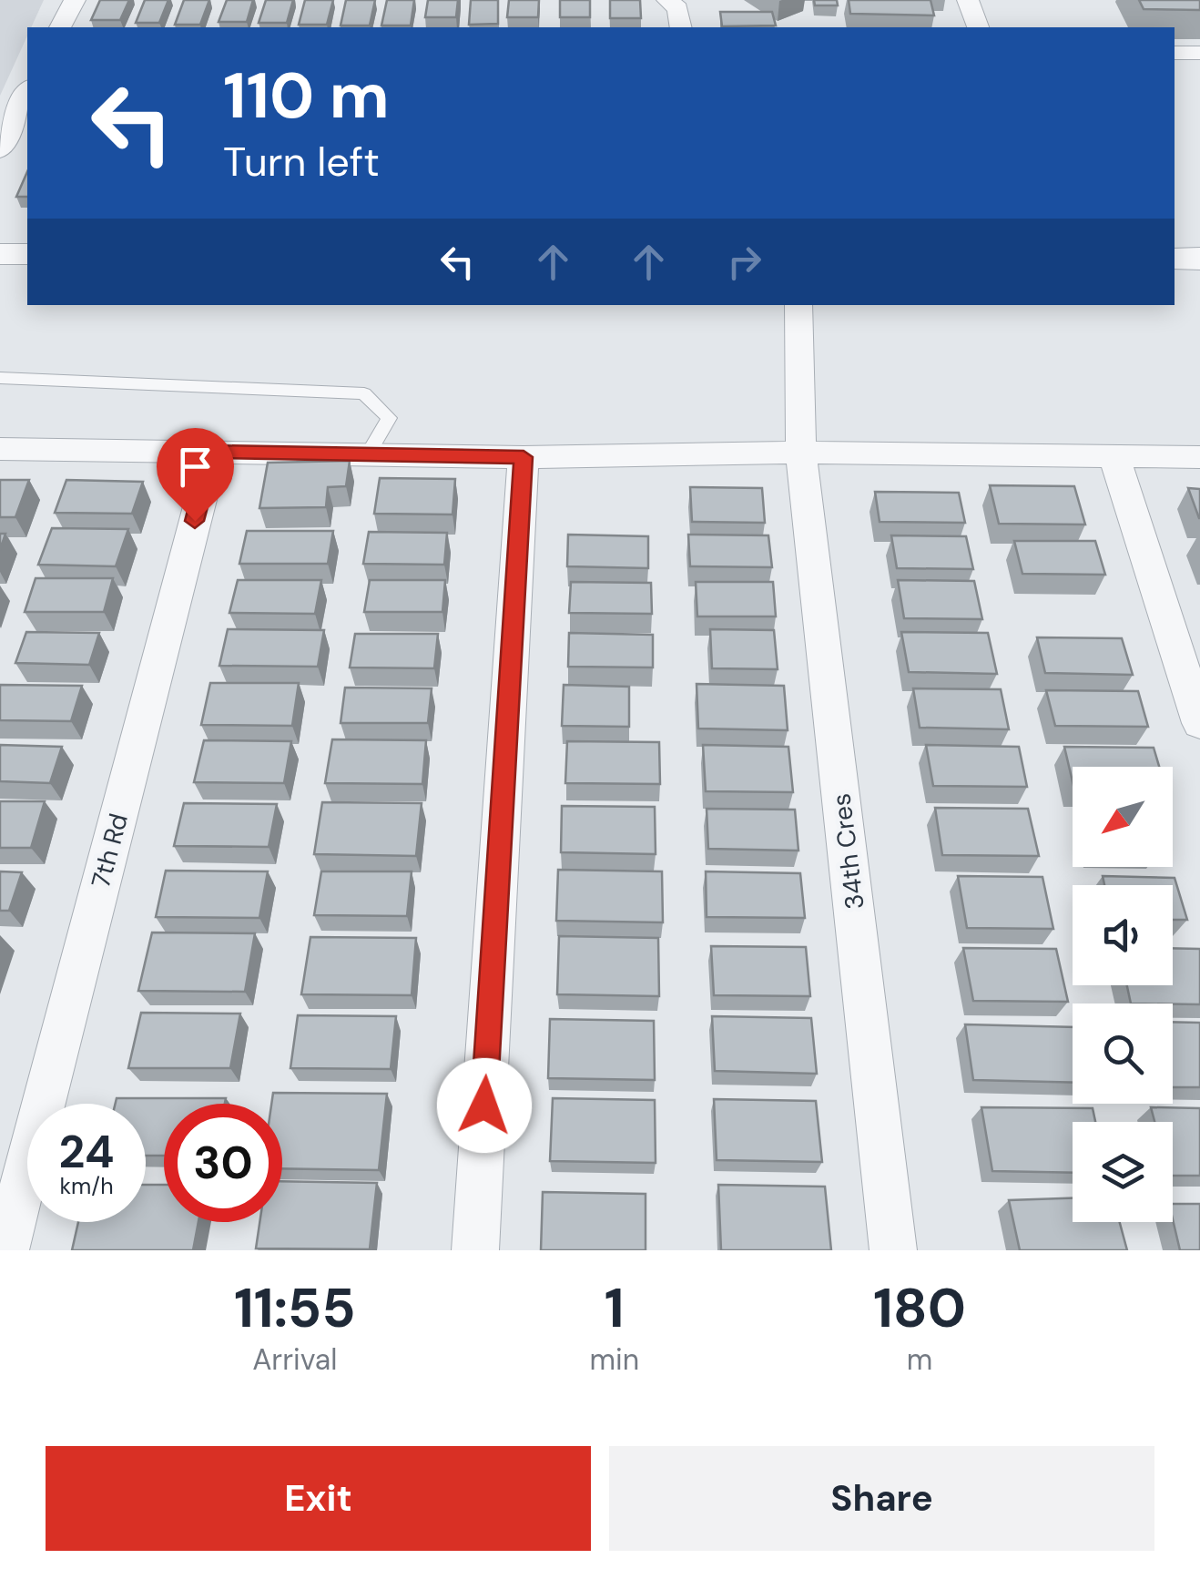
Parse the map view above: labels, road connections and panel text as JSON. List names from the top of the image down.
{
  "streets": {
    "street": ["7th Rd", "34th Cres"]
  },
  "north": "bottom left",
  "page": {
    "turn": ["110 m", "Turn left"],
    "speed": "24 km/h",
    "limit": "30",
    "eta": [
      "11:55",
      "Arrival",
      "1",
      "min",
      "180",
      "m"
    ],
    "buttons": ["Exit", "Share"]
  }
}
